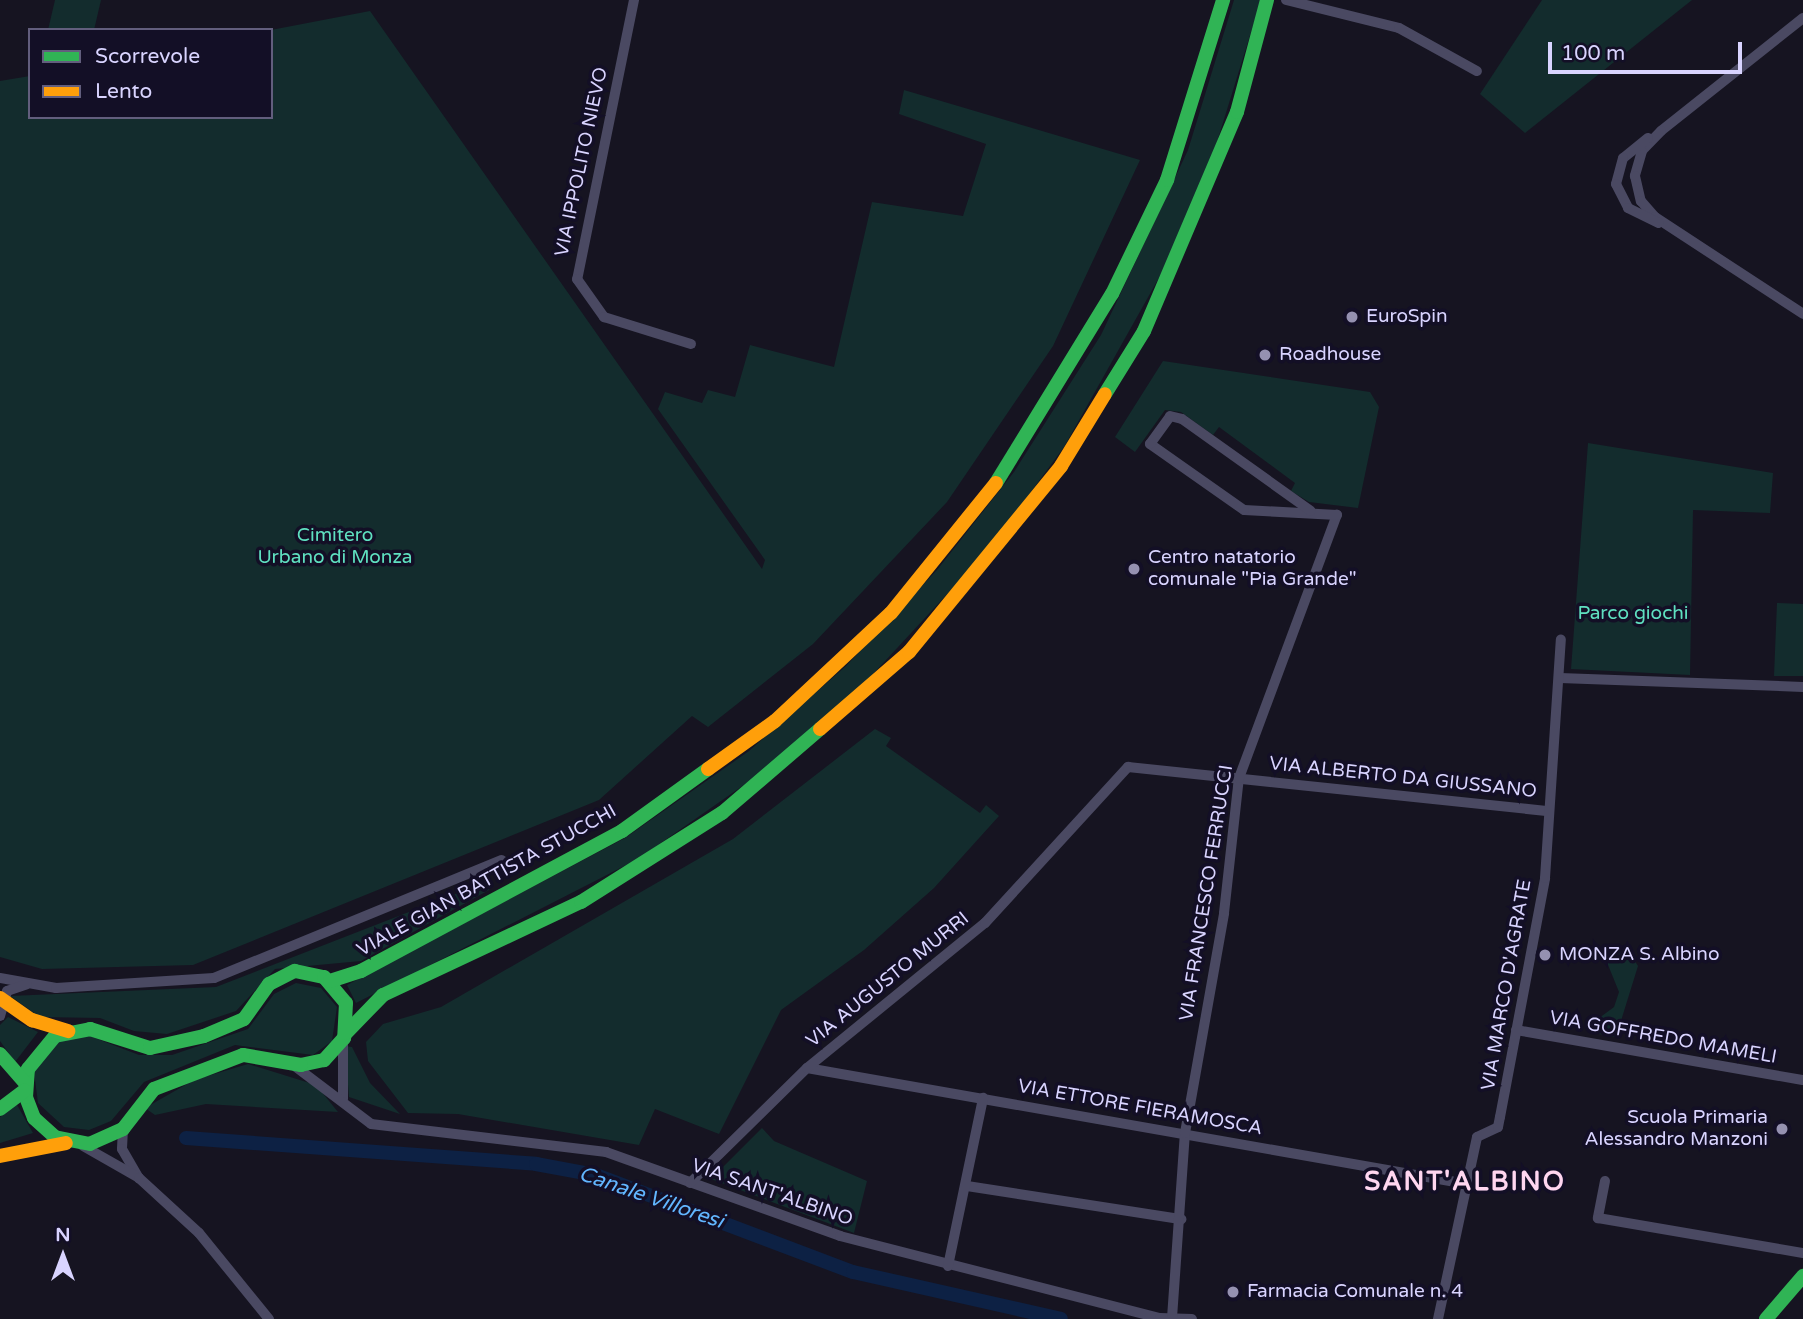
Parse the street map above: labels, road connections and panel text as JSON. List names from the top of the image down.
{
  "streets": {
    "main road": ["VIALE GIAN BATTISTA STUCCHI"],
    "street": [
      "VIA IPPOLITO NIEVO",
      "VIA ALBERTO DA GIUSSANO",
      "VIA FRANCESCO FERRUCCI",
      "VIA AUGUSTO MURRI",
      "VIA MARCO D'AGRATE",
      "VIA GOFFREDO MAMELI",
      "VIA ETTORE FIERAMOSCA",
      "VIA SANT'ALBINO"
    ]
  },
  "crossings": [
    ["VIA ALBERTO DA GIUSSANO", "VIA FRANCESCO FERRUCCI"],
    ["VIA ALBERTO DA GIUSSANO", "VIA AUGUSTO MURRI"],
    ["VIA ALBERTO DA GIUSSANO", "VIA MARCO D'AGRATE"],
    ["VIA FRANCESCO FERRUCCI", "VIA ETTORE FIERAMOSCA"],
    ["VIA FRANCESCO FERRUCCI", "VIA SANT'ALBINO"],
    ["VIA AUGUSTO MURRI", "VIA ETTORE FIERAMOSCA"],
    ["VIA AUGUSTO MURRI", "VIA SANT'ALBINO"],
    ["VIA MARCO D'AGRATE", "VIA GOFFREDO MAMELI"],
    ["VIA MARCO D'AGRATE", "VIA ETTORE FIERAMOSCA"]
  ],
  "districts": ["SANT'ALBINO"],
  "water": ["Canale Villoresi"],
  "parks": ["Cimitero Urbano di Monza", "Parco giochi"],
  "places": [
    "EuroSpin",
    "Roadhouse",
    "Centro natatorio comunale \"Pia Grande\"",
    "MONZA S. Albino",
    "Scuola Primaria Alessandro Manzoni",
    "Farmacia Comunale n. 4"
  ],
  "legend": ["Scorrevole", "Lento"],
  "scale_bar": "100 m",
  "north": "top"
}
